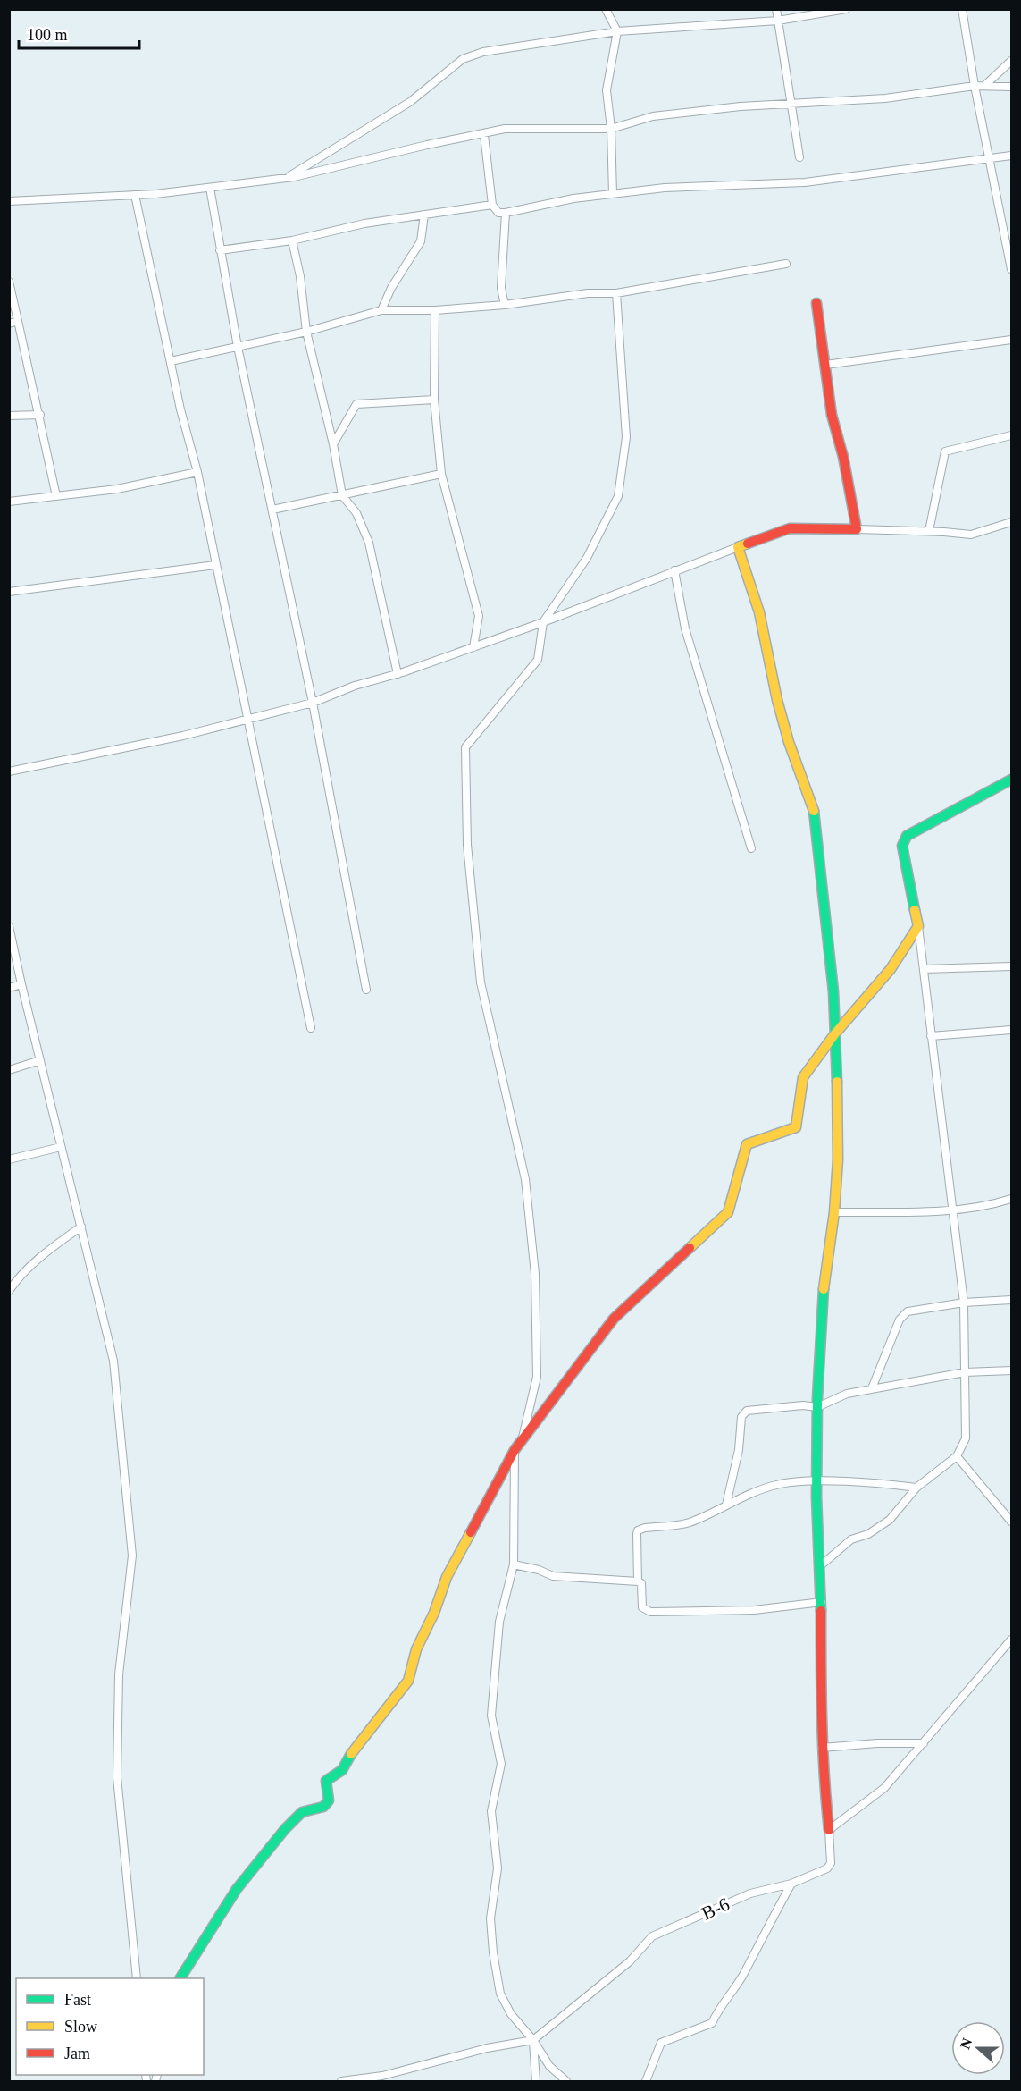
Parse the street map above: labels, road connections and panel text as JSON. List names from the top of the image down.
{
  "streets": {
    "street": ["B-6"]
  },
  "legend": ["Fast", "Slow", "Jam"],
  "scale_bar": "100 m",
  "north": "left"
}
